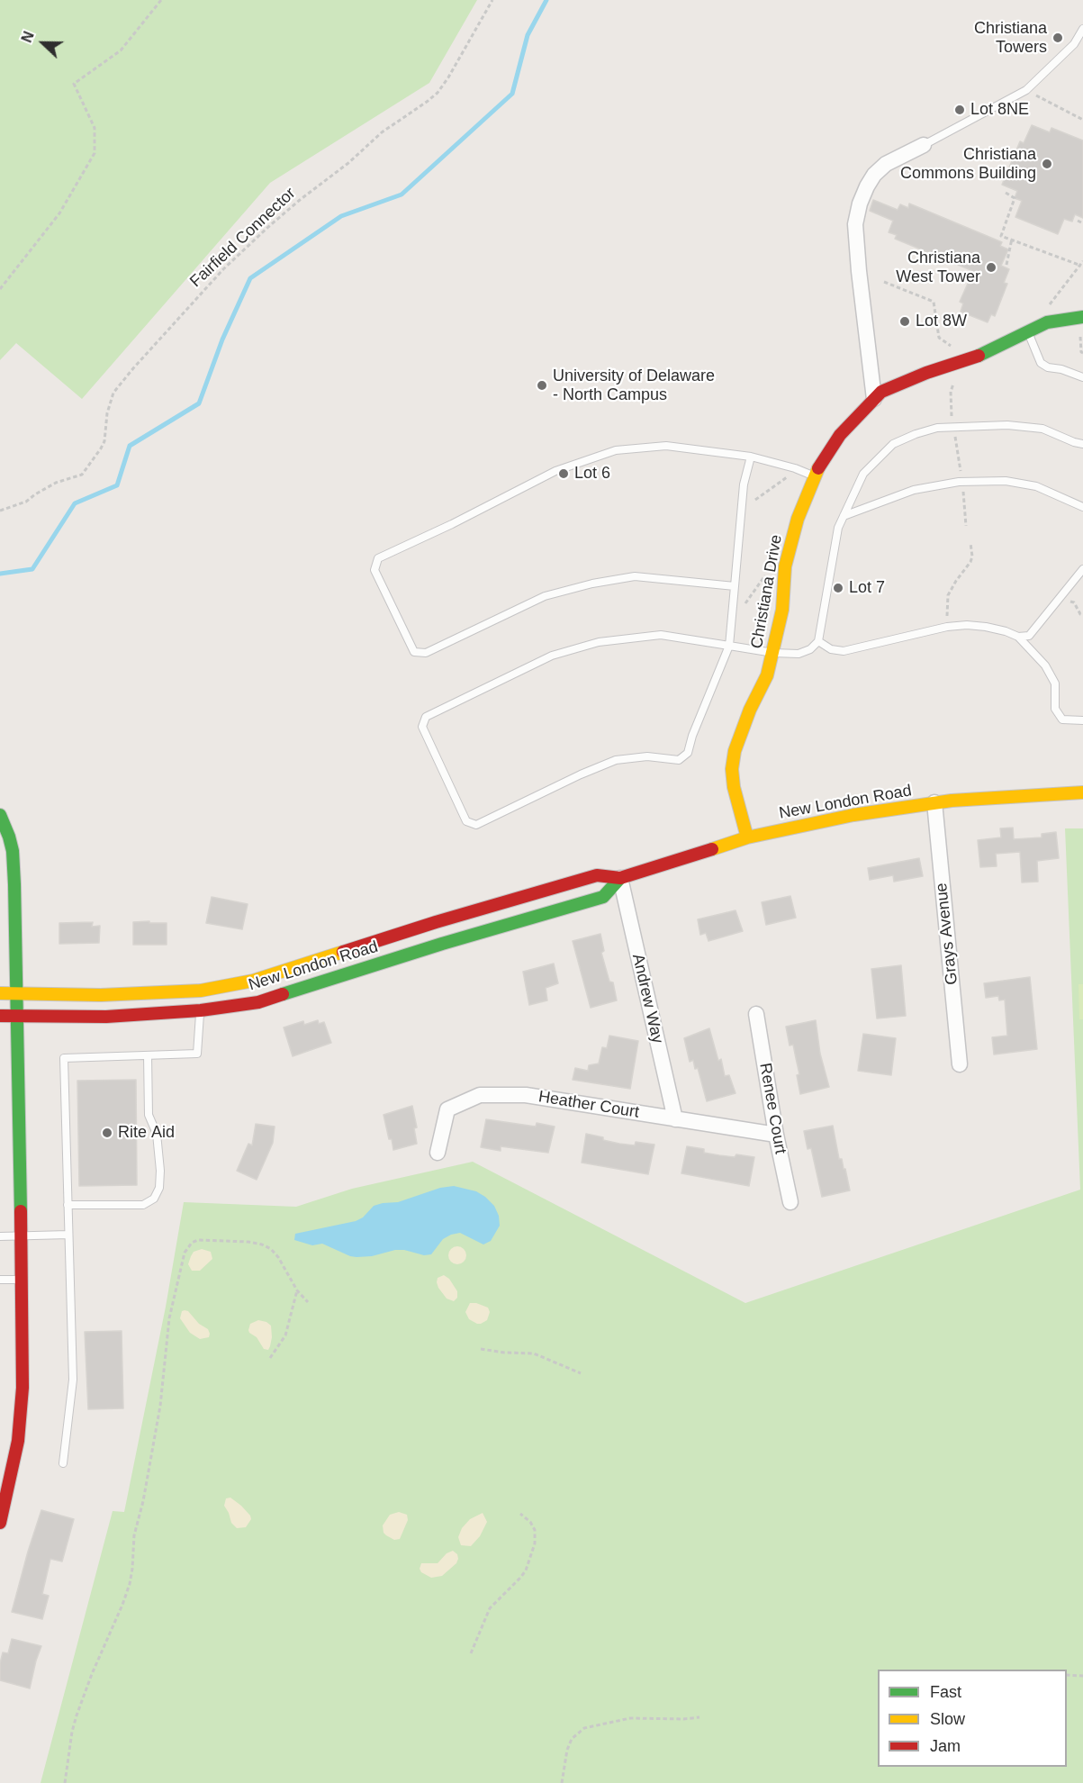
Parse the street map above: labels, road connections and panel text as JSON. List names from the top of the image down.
{
  "streets": {
    "main road": ["Christiana Drive", "New London Road"],
    "street": [
      "Grays Avenue",
      "Andrew Way",
      "Heather Court",
      "Renee Court"
    ],
    "path": ["Fairfield Connector"]
  },
  "crossings": [
    ["Christiana Drive", "New London Road"],
    ["New London Road", "Grays Avenue"],
    ["New London Road", "Andrew Way"],
    ["Andrew Way", "Heather Court"],
    ["Heather Court", "Renee Court"]
  ],
  "places": [
    "Christiana Towers",
    "Lot 8NE",
    "Christiana Commons Building",
    "Christiana West Tower",
    "Lot 8W",
    "University of Delaware - North Campus",
    "Lot 6",
    "Lot 7",
    "Rite Aid"
  ],
  "legend": ["Fast", "Slow", "Jam"],
  "north": "left"
}
